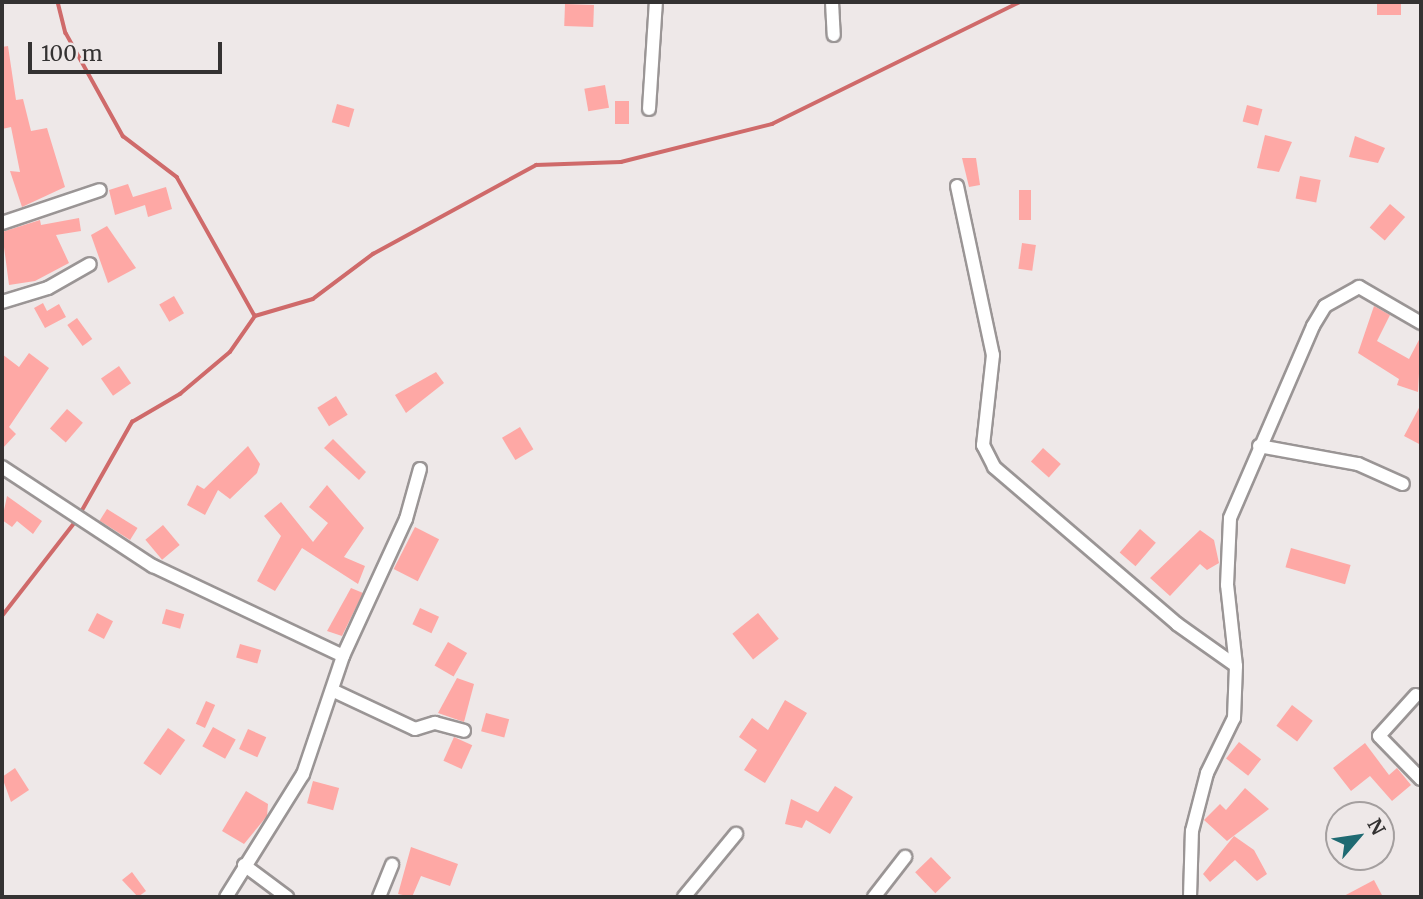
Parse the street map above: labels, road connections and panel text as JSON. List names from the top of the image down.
{
  "scale_bar": "100 m",
  "north": "top right"
}
